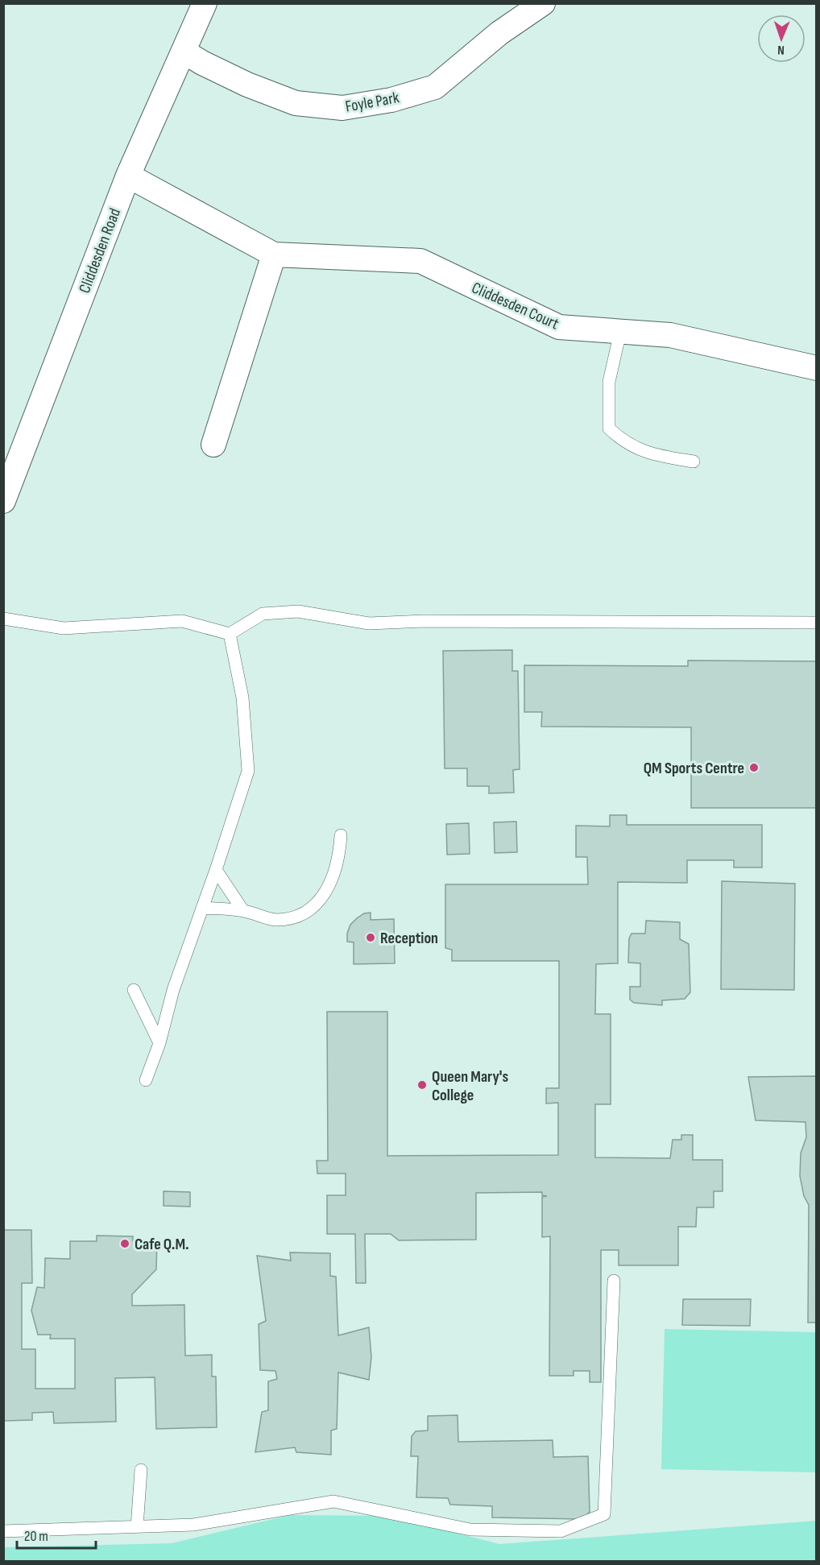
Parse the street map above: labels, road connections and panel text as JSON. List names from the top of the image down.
{
  "streets": {
    "street": ["Foyle Park", "Cliddesden Road", "Cliddesden Court"]
  },
  "crossings": [
    ["Foyle Park", "Cliddesden Road"],
    ["Cliddesden Road", "Cliddesden Court"]
  ],
  "places": [
    "QM Sports Centre",
    "Reception",
    "Queen Mary's College",
    "Cafe Q.M."
  ],
  "scale_bar": "20 m",
  "north": "bottom"
}
